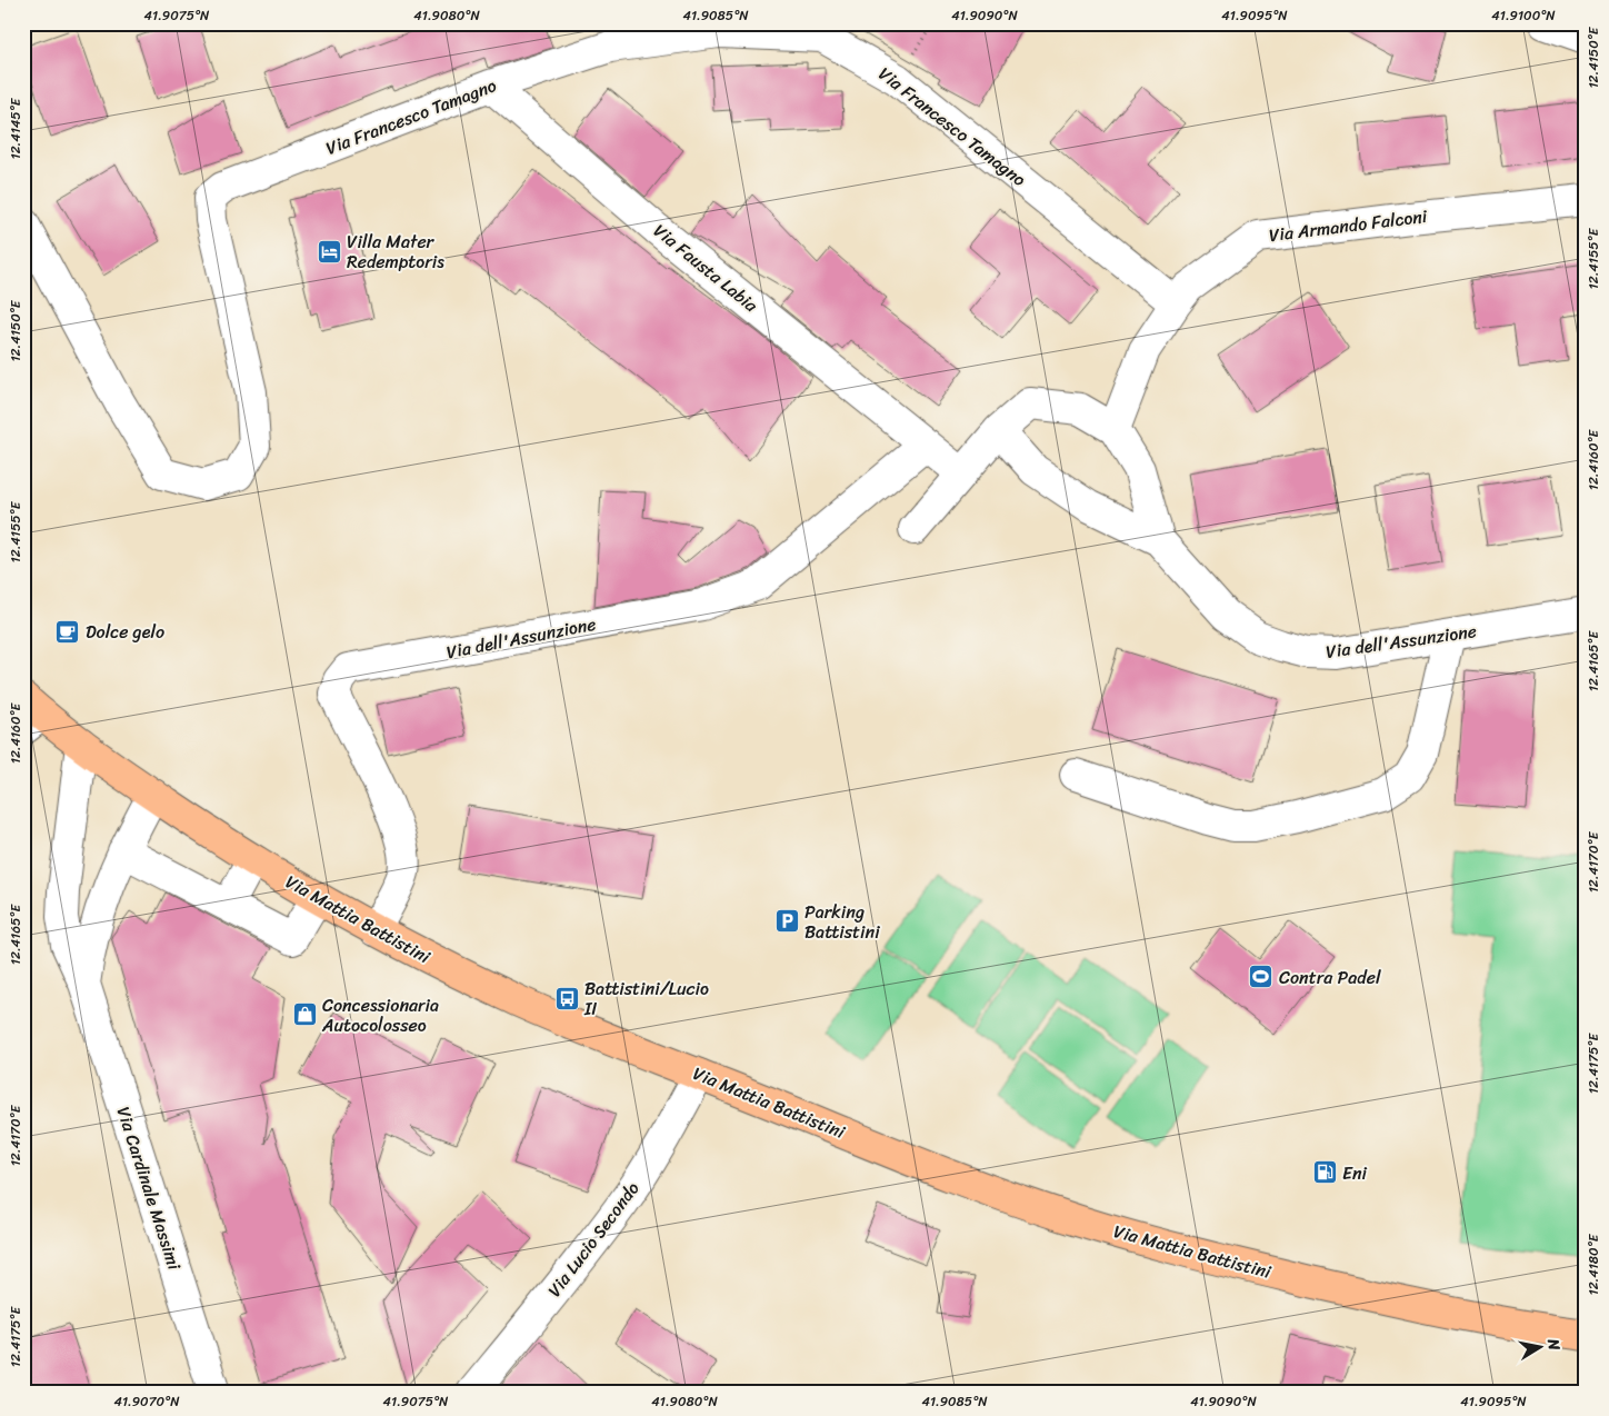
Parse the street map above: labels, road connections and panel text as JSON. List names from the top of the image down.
{
  "streets": {
    "main road": ["Via Mattia Battistini"],
    "street": [
      "Via Francesco Tamagno",
      "Via Armando Falconi",
      "Via Fausta Labia",
      "Via dell'Assunzione",
      "Via Cardinale Massimi",
      "Via Lucio Secondo"
    ]
  },
  "crossings": [
    ["Via Francesco Tamagno", "Via Armando Falconi"],
    ["Via Francesco Tamagno", "Via Fausta Labia"],
    ["Via Armando Falconi", "Via dell'Assunzione"],
    ["Via Fausta Labia", "Via dell'Assunzione"],
    ["Via dell'Assunzione", "Via Mattia Battistini"],
    ["Via Mattia Battistini", "Via Cardinale Massimi"],
    ["Via Mattia Battistini", "Via Lucio Secondo"]
  ],
  "places": {
    "hotel": ["Villa Mater Redemptoris"],
    "cafe": ["Dolce gelo"],
    "parking": ["Parking Battistini"],
    "sports": ["Contra Padel"],
    "bus stop": ["Battistini/Lucio II"],
    "shop": ["Concessionaria Autocolosseo"],
    "fuel station": ["Eni"]
  },
  "north": "right",
  "coordinates": [
    "41.9075°N",
    "41.9080°N",
    "41.9085°N",
    "41.9090°N",
    "41.9095°N",
    "41.9100°N",
    "12.4150°E",
    "12.4145°E",
    "12.4155°E",
    "12.4160°E",
    "12.4165°E",
    "12.4170°E",
    "12.4175°E",
    "12.4180°E",
    "41.9070°N"
  ]
}
